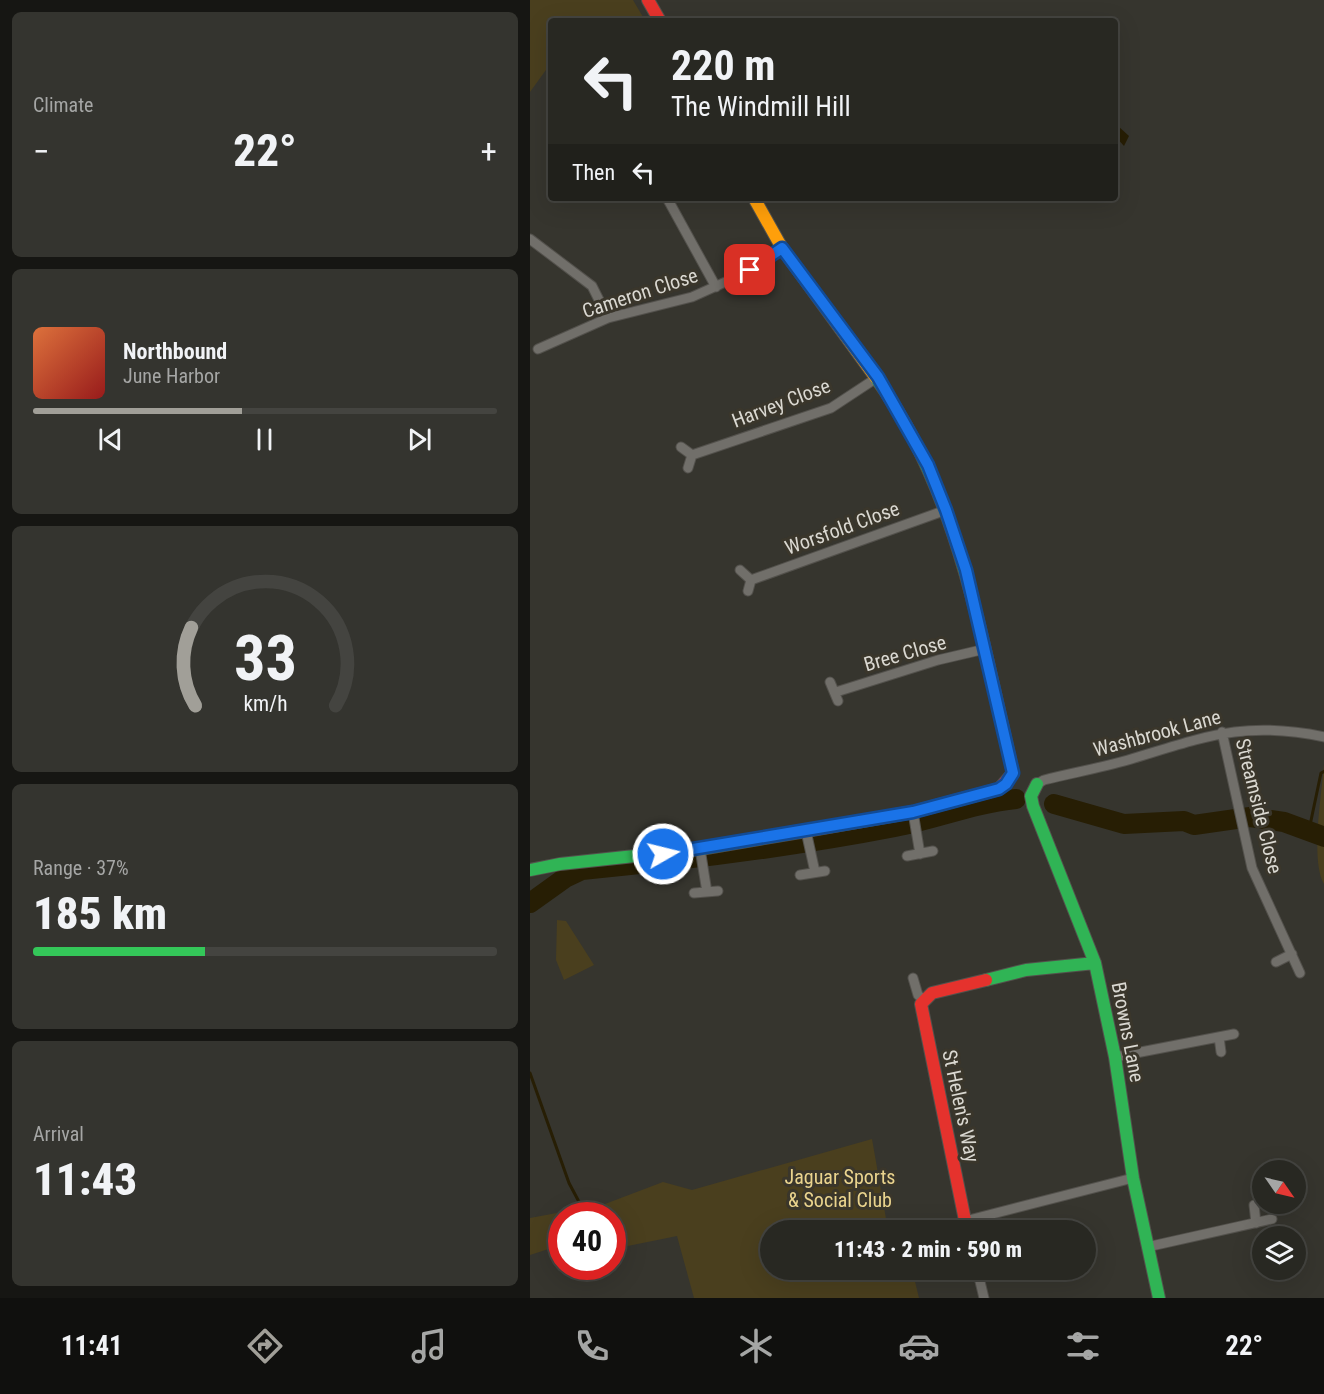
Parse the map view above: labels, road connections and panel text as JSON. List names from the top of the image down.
{
  "streets": {
    "street": [
      "Cameron Close",
      "Harvey Close",
      "Worsfold Close",
      "Bree Close",
      "Washbrook Lane",
      "Streamside Close",
      "Browns Lane",
      "St Helen's Way"
    ]
  },
  "crossings": [
    ["Washbrook Lane", "Streamside Close"],
    ["Washbrook Lane", "Browns Lane"],
    ["Browns Lane", "St Helen's Way"]
  ],
  "parks": ["Jaguar Sports & Social Club"],
  "north": "bottom right",
  "page": {
    "tile": [
      "Climate",
      ["Range · 37%", "185 km"],
      ["Arrival", "11:43"]
    ],
    "turn": ["220 m", "The Windmill Hill"],
    "heat": ["−", "22°", "+"],
    "then": "Then",
    "song": ["Northbound", "June Harbor"],
    "limit": "40",
    "trip": "11:43 · 2 min · 590 m",
    "tabs": ["11:41", "22°"],
    "gauge": ["33", "km/h"]
  }
}
